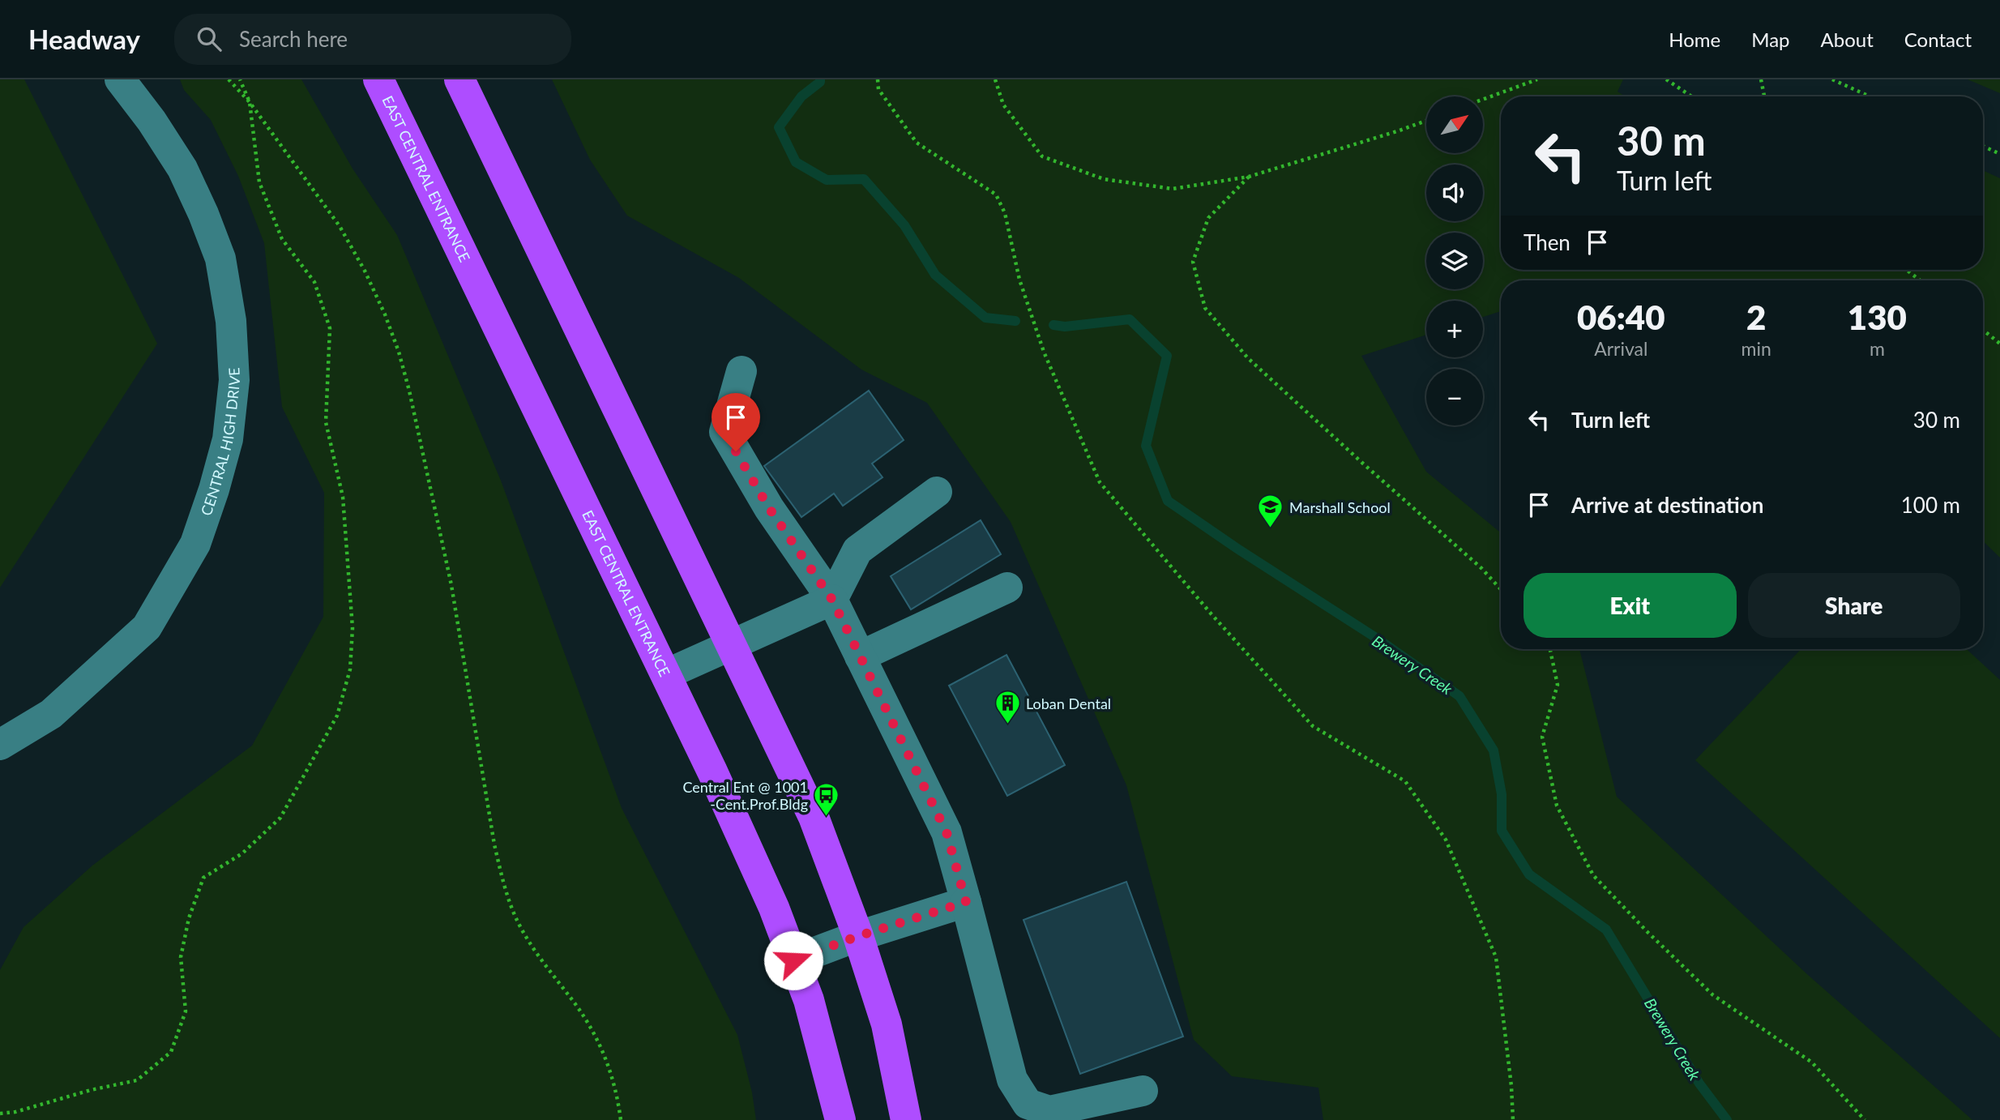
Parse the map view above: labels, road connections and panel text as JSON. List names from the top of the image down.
{
  "streets": {
    "highway": ["EAST CENTRAL ENTRANCE"],
    "street": ["CENTRAL HIGH DRIVE"]
  },
  "water": ["Brewery Creek"],
  "places": {
    "school or university": ["Marshall School"],
    "building": ["Loban Dental"],
    "bus stop": ["Central Ent @ 1001 -Cent.Prof.Bldg"]
  },
  "north": "top right",
  "page": {
    "header": "Headway",
    "search": "Search here",
    "nav": [
      "Home",
      "Map",
      "About",
      "Contact"
    ],
    "map_buttons": ["+", "−"],
    "turn": ["30 m", "Turn left"],
    "then": "Then",
    "eta": [
      "06:40",
      "Arrival",
      "2",
      "min",
      "130",
      "m"
    ],
    "list": [
      {
        "name": "Turn left",
        "value": "30 m"
      },
      {
        "name": "Arrive at destination",
        "value": "100 m"
      }
    ],
    "buttons": ["Exit", "Share"]
  }
}
